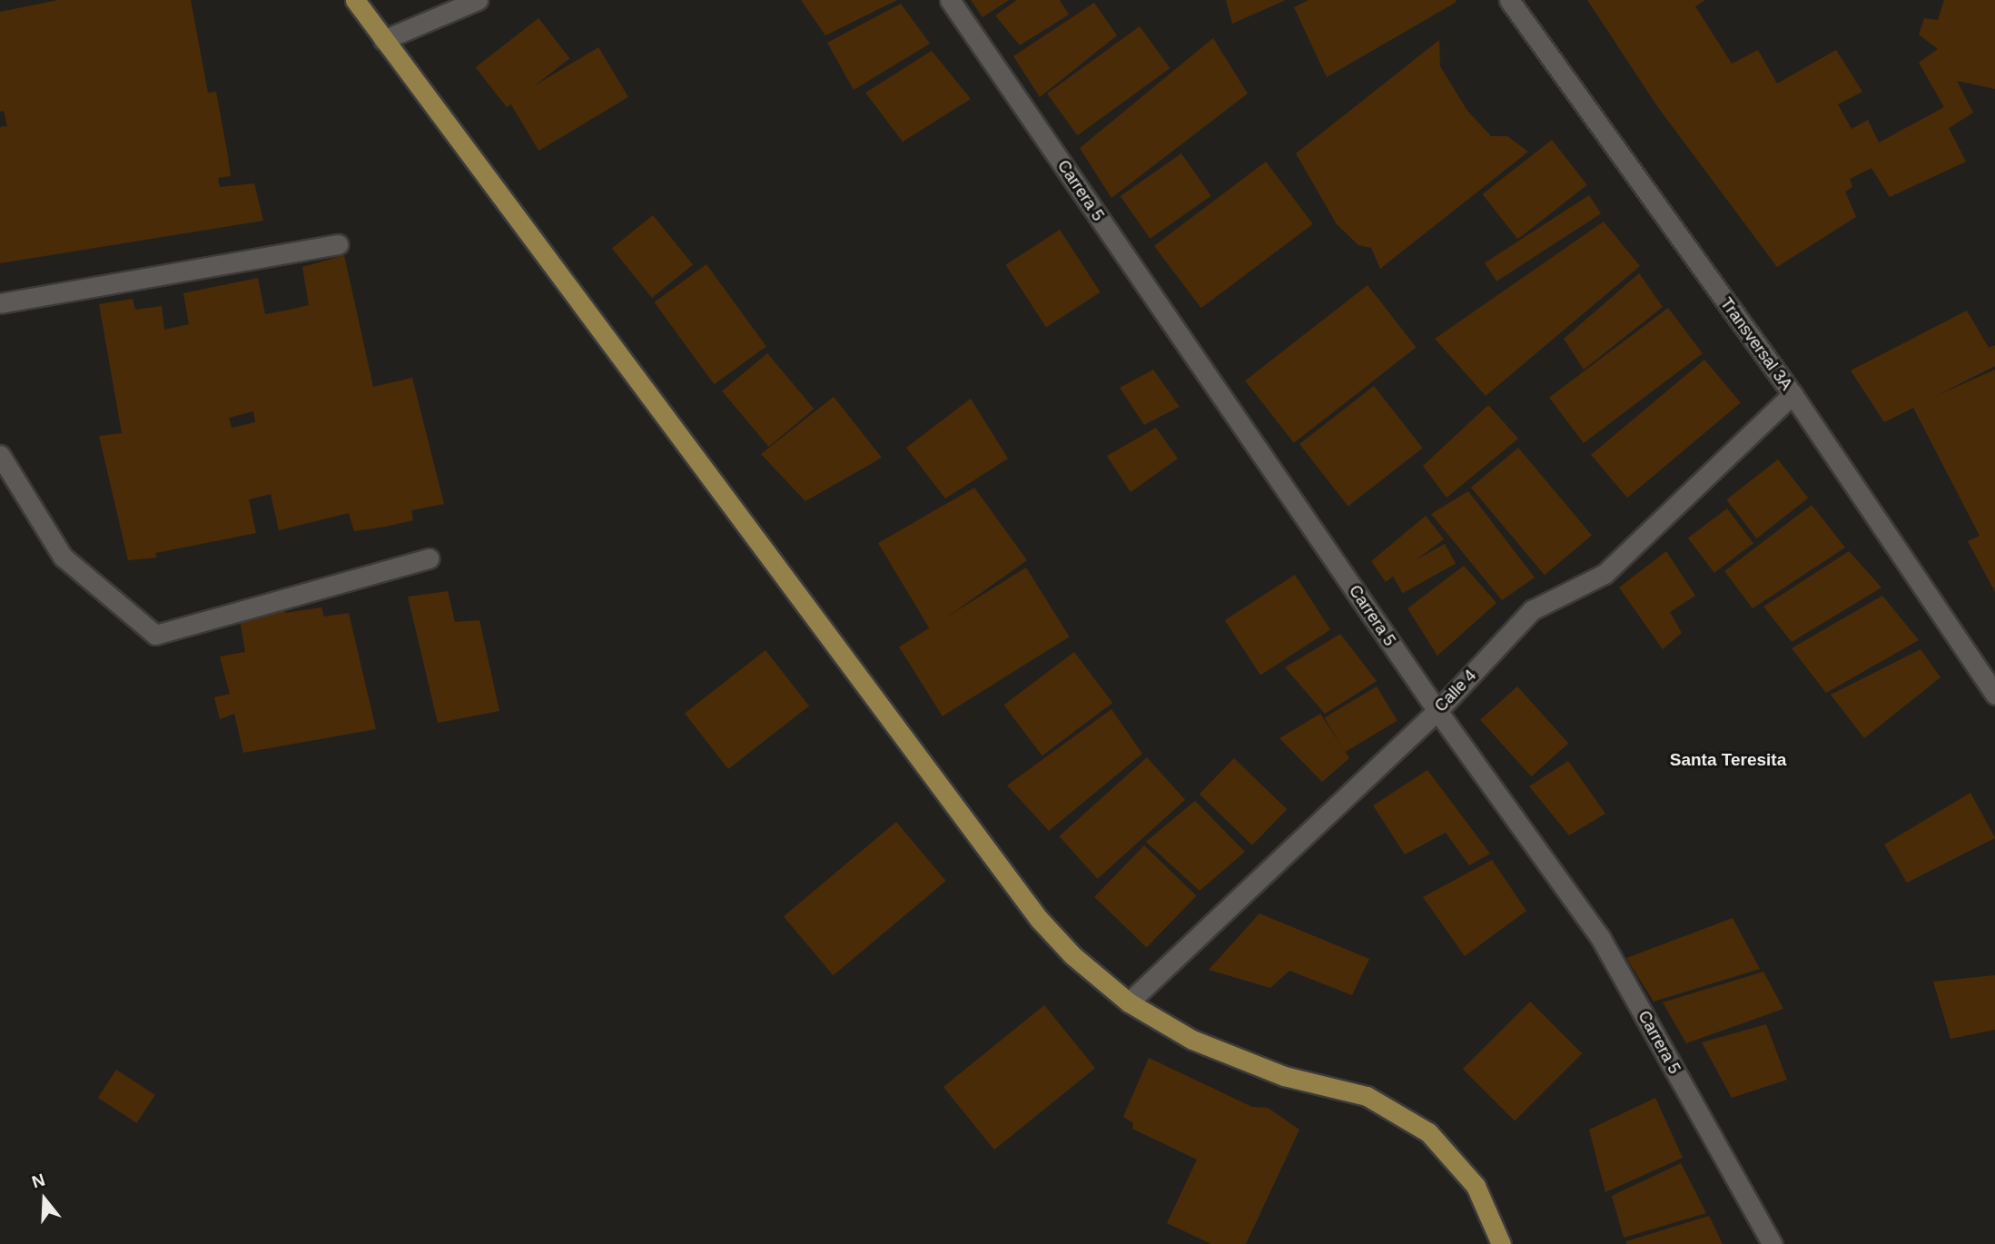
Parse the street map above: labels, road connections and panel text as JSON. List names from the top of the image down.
{
  "streets": {
    "street": ["Carrera 5", "Transversal 3A", "Calle 4"]
  },
  "crossings": [
    ["Carrera 5", "Calle 4"],
    ["Transversal 3A", "Calle 4"]
  ],
  "districts": ["Santa Teresita"],
  "north": "top"
}
